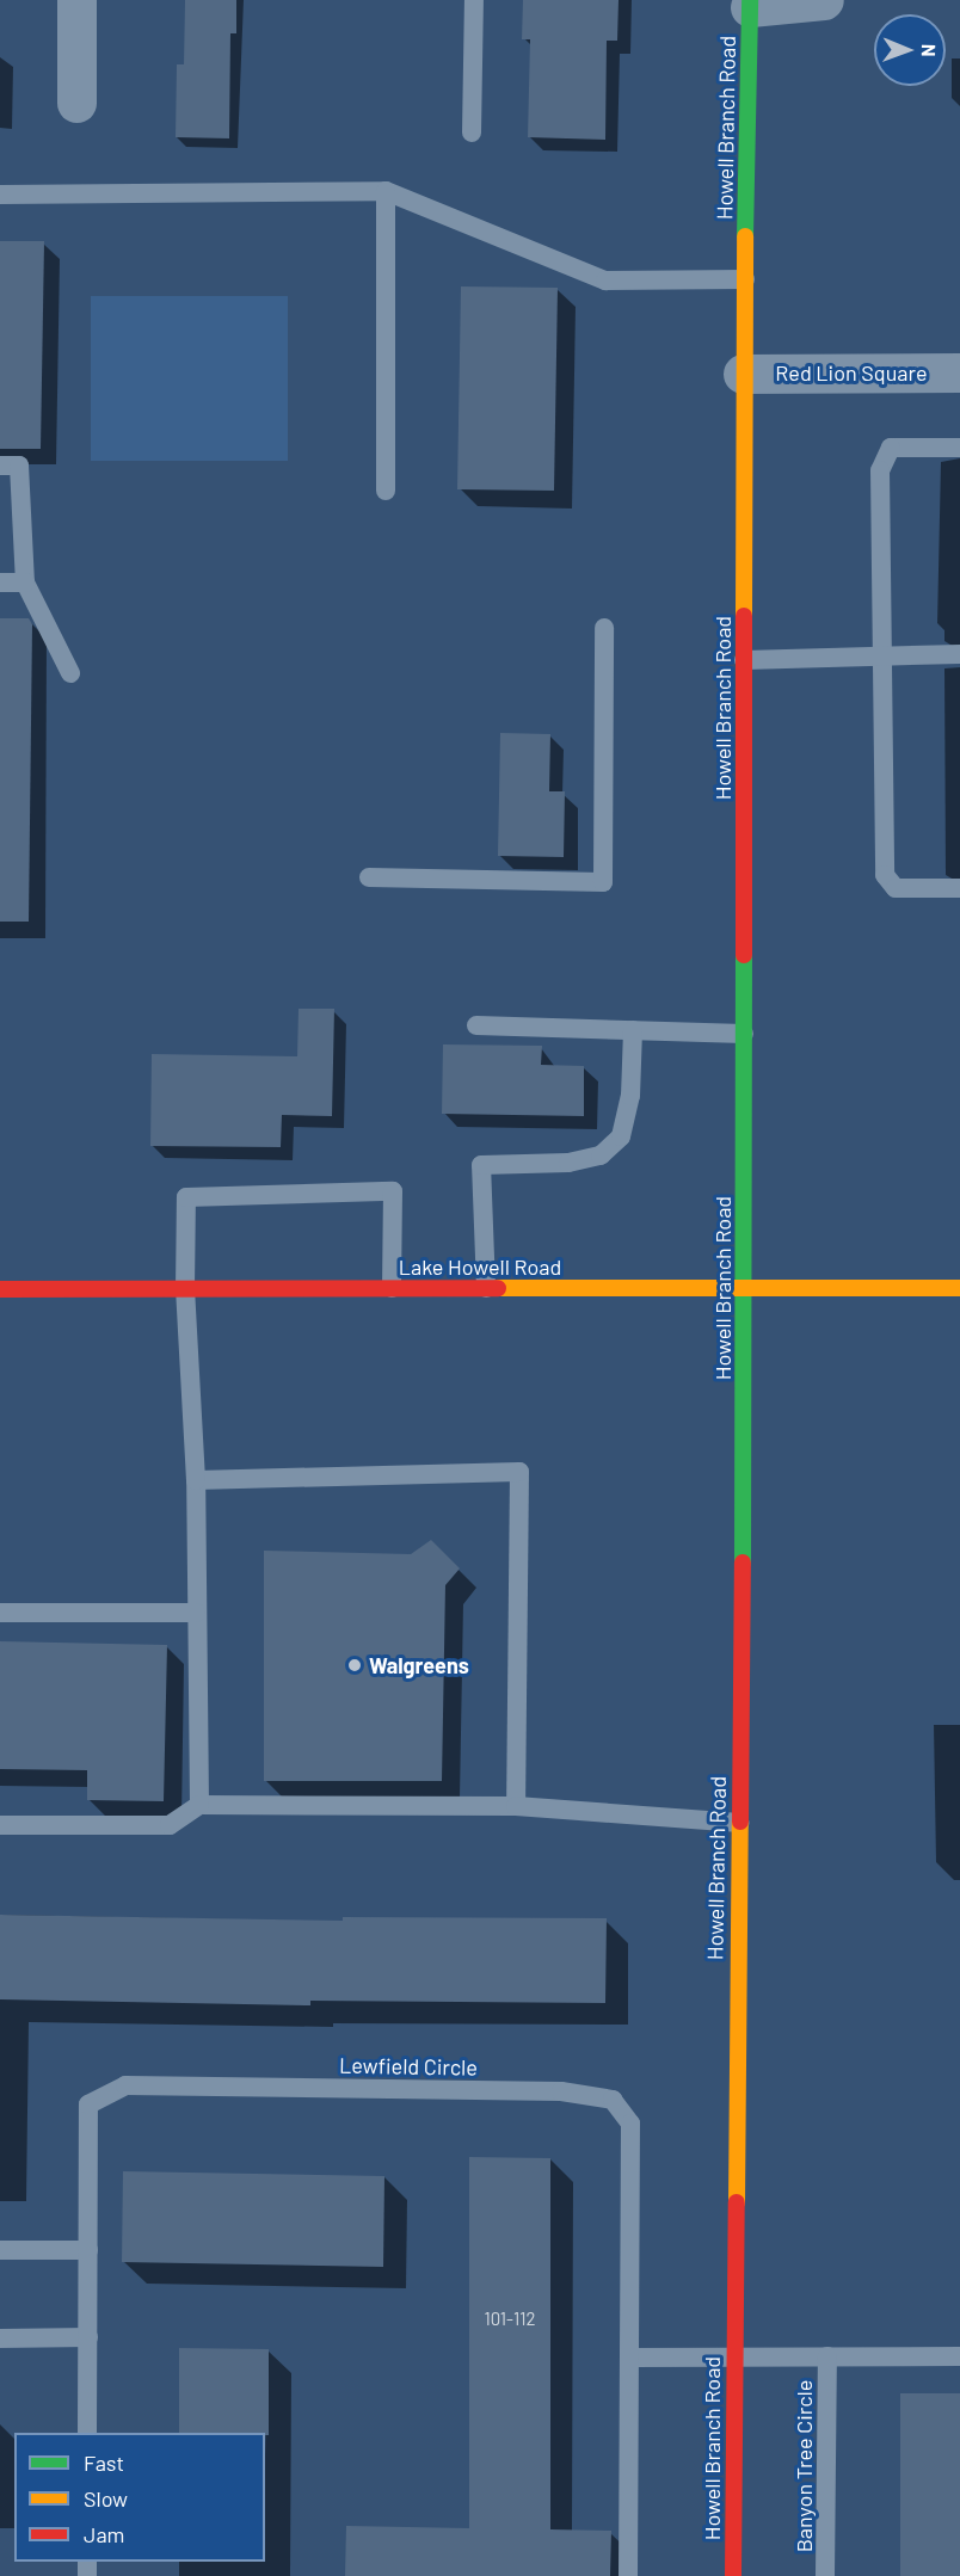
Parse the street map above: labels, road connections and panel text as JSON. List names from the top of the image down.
{
  "streets": {
    "main road": ["Howell Branch Road", "Lake Howell Road"],
    "street": ["Red Lion Square"],
    "lane": ["Lewfield Circle", "Banyon Tree Circle"]
  },
  "crossings": [
    ["Howell Branch Road", "Red Lion Square"],
    ["Howell Branch Road", "Lake Howell Road"],
    ["Howell Branch Road", "Banyon Tree Circle"]
  ],
  "places": ["Walgreens"],
  "house_numbers": ["101-112"],
  "legend": ["Fast", "Slow", "Jam"],
  "north": "right"
}
